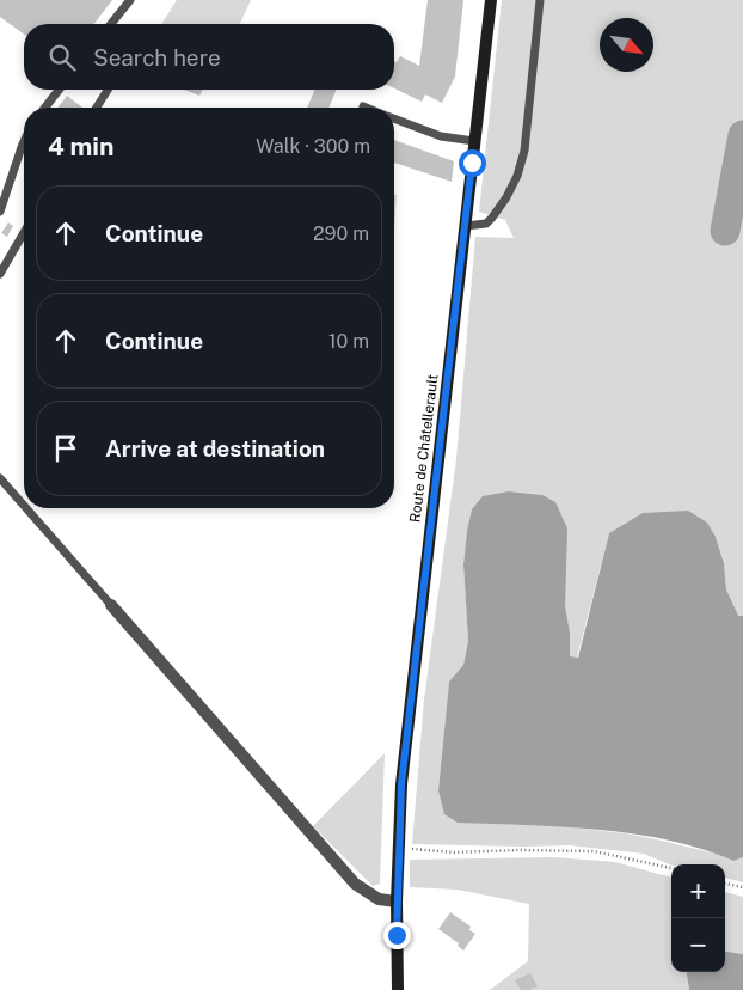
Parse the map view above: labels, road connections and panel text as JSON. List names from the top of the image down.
{
  "streets": {
    "main road": ["Route de Châtellerault"]
  },
  "north": "bottom right",
  "page": {
    "search": "Search here",
    "heading": ["4 min", "Walk · 300 m"],
    "list": [
      ["Continue", "290 m"],
      ["Continue", "10 m"],
      "Arrive at destination"
    ],
    "map_buttons": ["+", "−"]
  }
}
